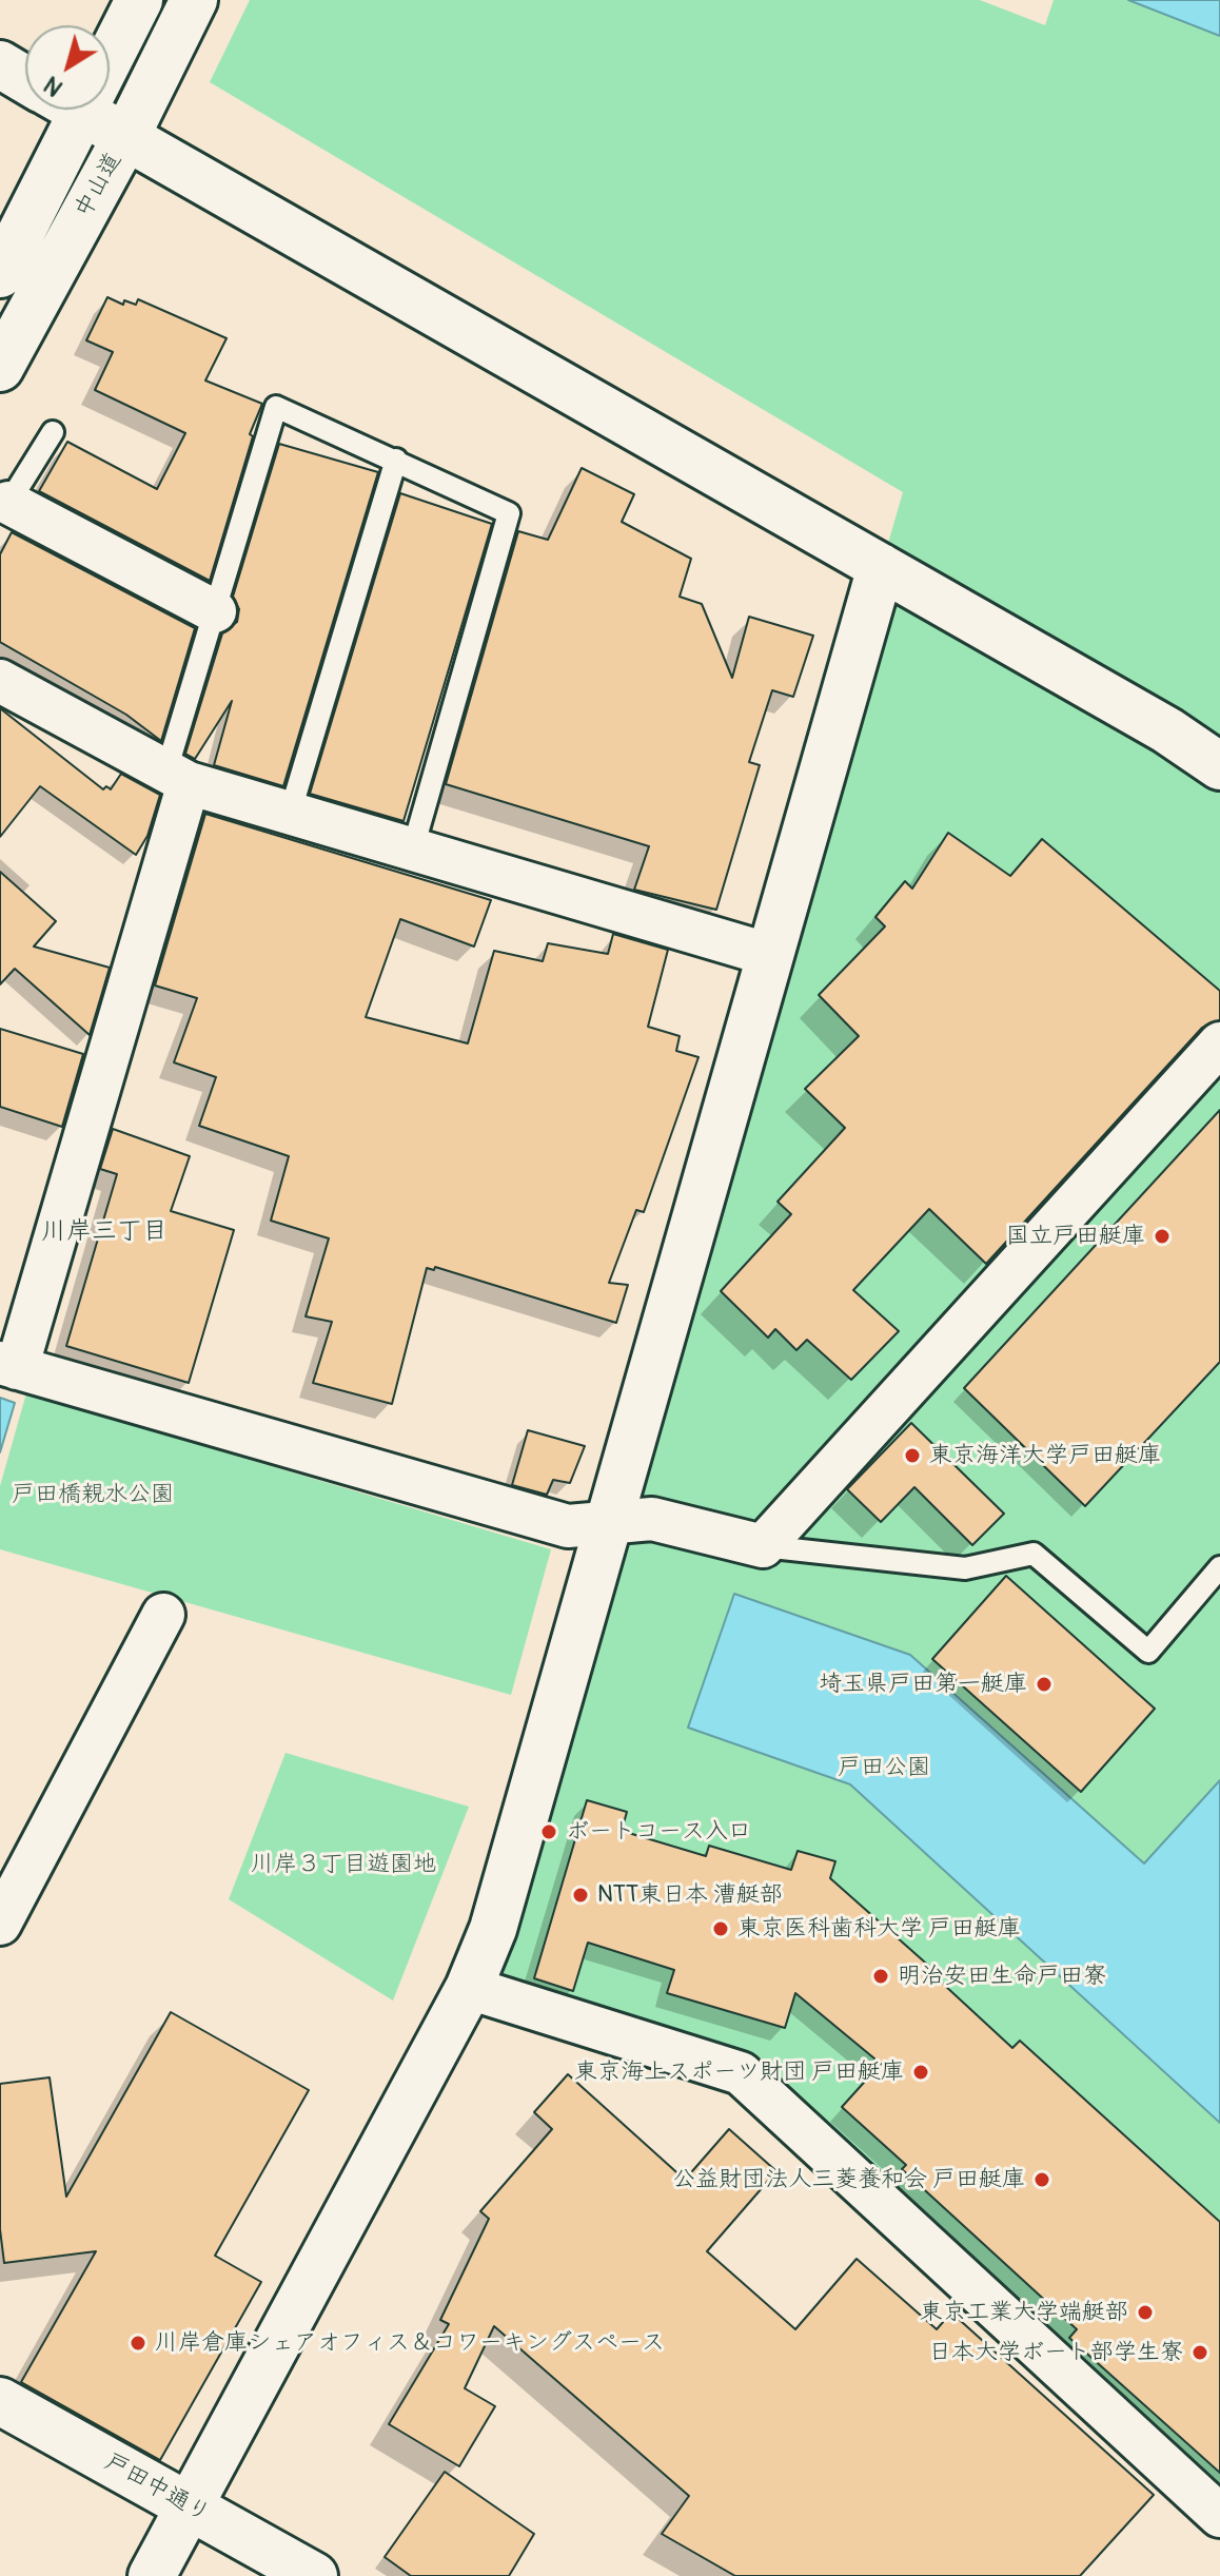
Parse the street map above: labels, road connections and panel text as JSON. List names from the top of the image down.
{
  "streets": {
    "main road": ["中山道", "戸田中通り"]
  },
  "districts": ["川岸三丁目"],
  "parks": ["戸田橋親水公園", "戸田公園", "川岸３丁目遊園地"],
  "places": [
    "国立戸田艇庫",
    "東京海洋大学戸田艇庫",
    "埼玉県戸田第一艇庫",
    "ボートコース入口",
    "NTT東日本 漕艇部",
    "東京医科歯科大学 戸田艇庫",
    "明治安田生命戸田寮",
    "東京海上スポーツ財団 戸田艇庫",
    "公益財団法人三菱養和会 戸田艇庫",
    "東京工業大学端艇部",
    "川岸倉庫シェアオフィス＆コワーキングスペース",
    "日本大学ボート部学生寮"
  ],
  "north": "bottom left"
}
